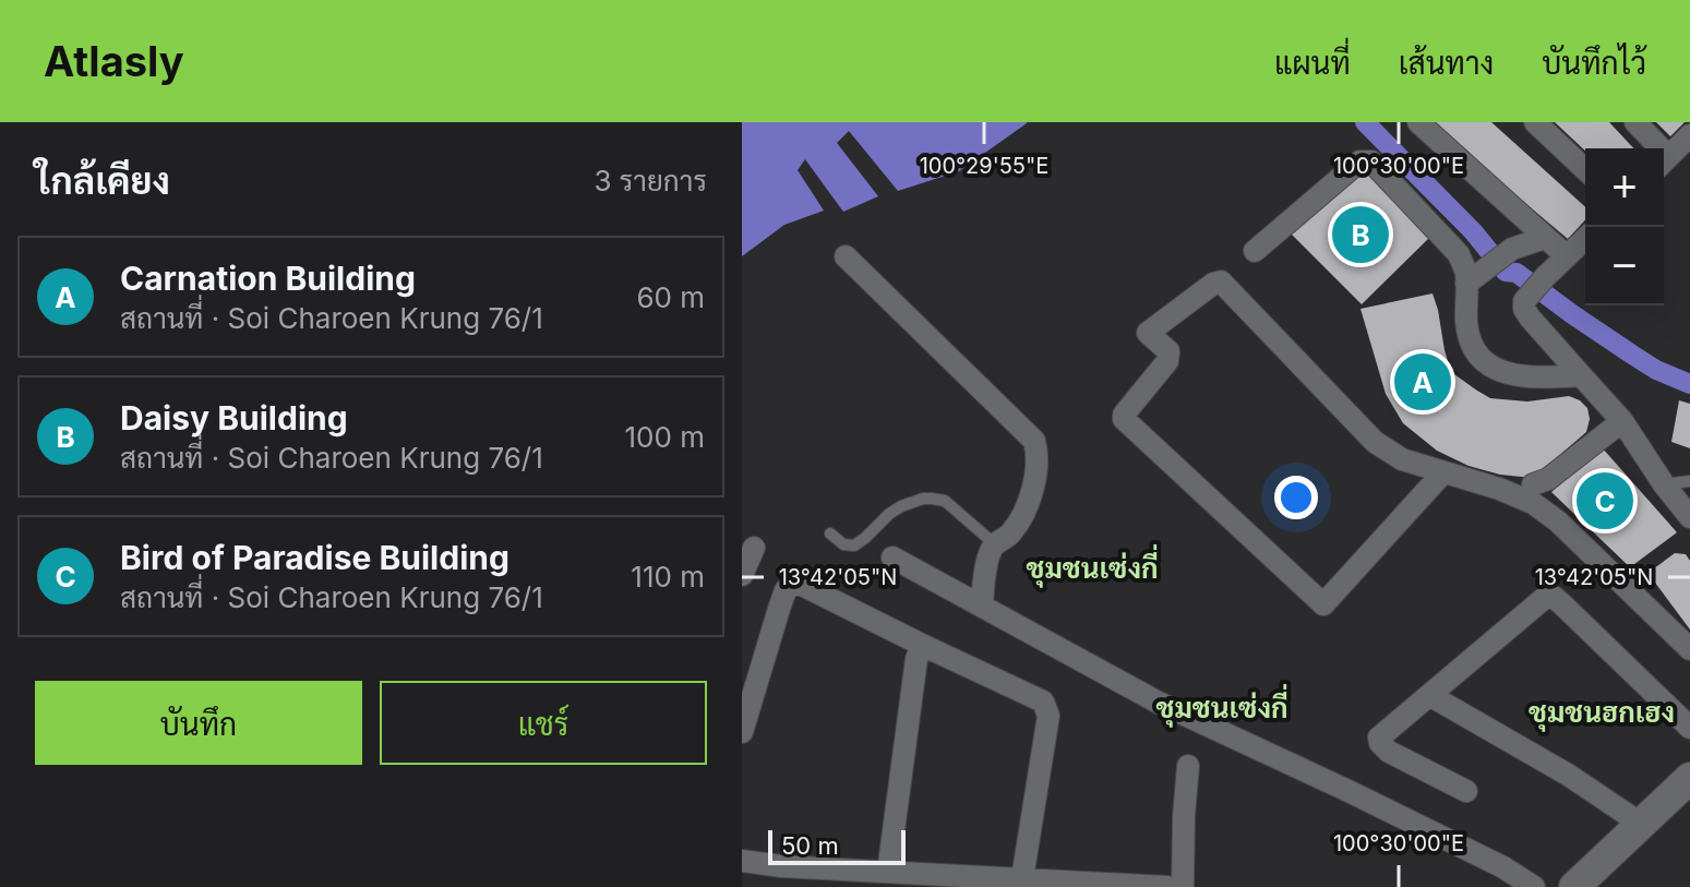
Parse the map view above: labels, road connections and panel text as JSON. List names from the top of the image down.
{
  "districts": ["ชุมชนเซ่งกี่", "ชุมชนเซ่งกี่", "ชุมชนฮกเฮง"],
  "scale_bar": "50 m",
  "page": {
    "header": "Atlasly",
    "nav": ["แผนที่", "เส้นทาง", "บันทึกไว้"],
    "heading": ["ใกล้เคียง", "3 รายการ"],
    "map_buttons": ["+", "−"],
    "pins": ["B", "A", "C"],
    "list": [
      {
        "mark": "A",
        "name": "Carnation Building",
        "note": "สถานที่ · Soi Charoen Krung 76/1",
        "value": "60 m"
      },
      {
        "mark": "B",
        "name": "Daisy Building",
        "note": "สถานที่ · Soi Charoen Krung 76/1",
        "value": "100 m"
      },
      {
        "mark": "C",
        "name": "Bird of Paradise Building",
        "note": "สถานที่ · Soi Charoen Krung 76/1",
        "value": "110 m"
      }
    ],
    "buttons": ["บันทึก", "แชร์"],
    "scale": "50 m"
  },
  "coordinates": ["100°29'55\"E", "100°30'00\"E", "13°42'05\"N"]
}
